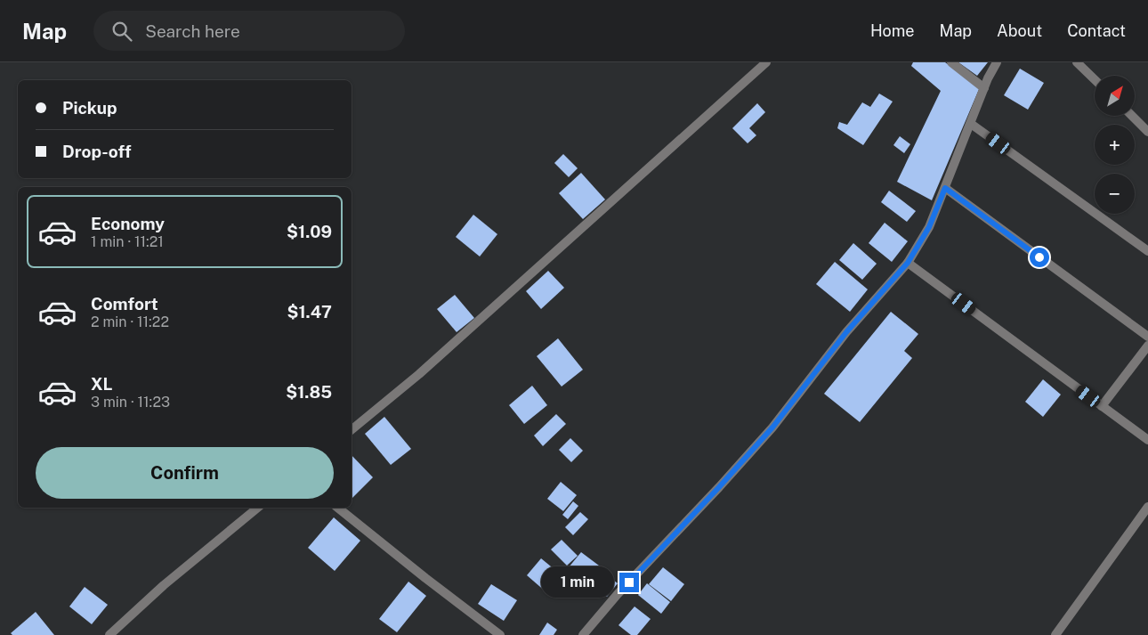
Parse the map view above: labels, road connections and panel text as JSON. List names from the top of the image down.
{
  "north": "top right",
  "page": {
    "header": "Map",
    "search": "Search here",
    "nav": [
      "Home",
      "Map",
      "About",
      "Contact"
    ],
    "map_buttons": ["+", "−"],
    "banner": ["Pickup", "Drop-off"],
    "list": [
      {
        "name": "Economy",
        "note": "1 min · 11:21",
        "value": "$1.09"
      },
      {
        "name": "Comfort",
        "note": "2 min · 11:22",
        "value": "$1.47"
      },
      {
        "name": "XL",
        "note": "3 min · 11:23",
        "value": "$1.85"
      }
    ],
    "buttons": "Confirm",
    "bubble": "1 min"
  }
}
